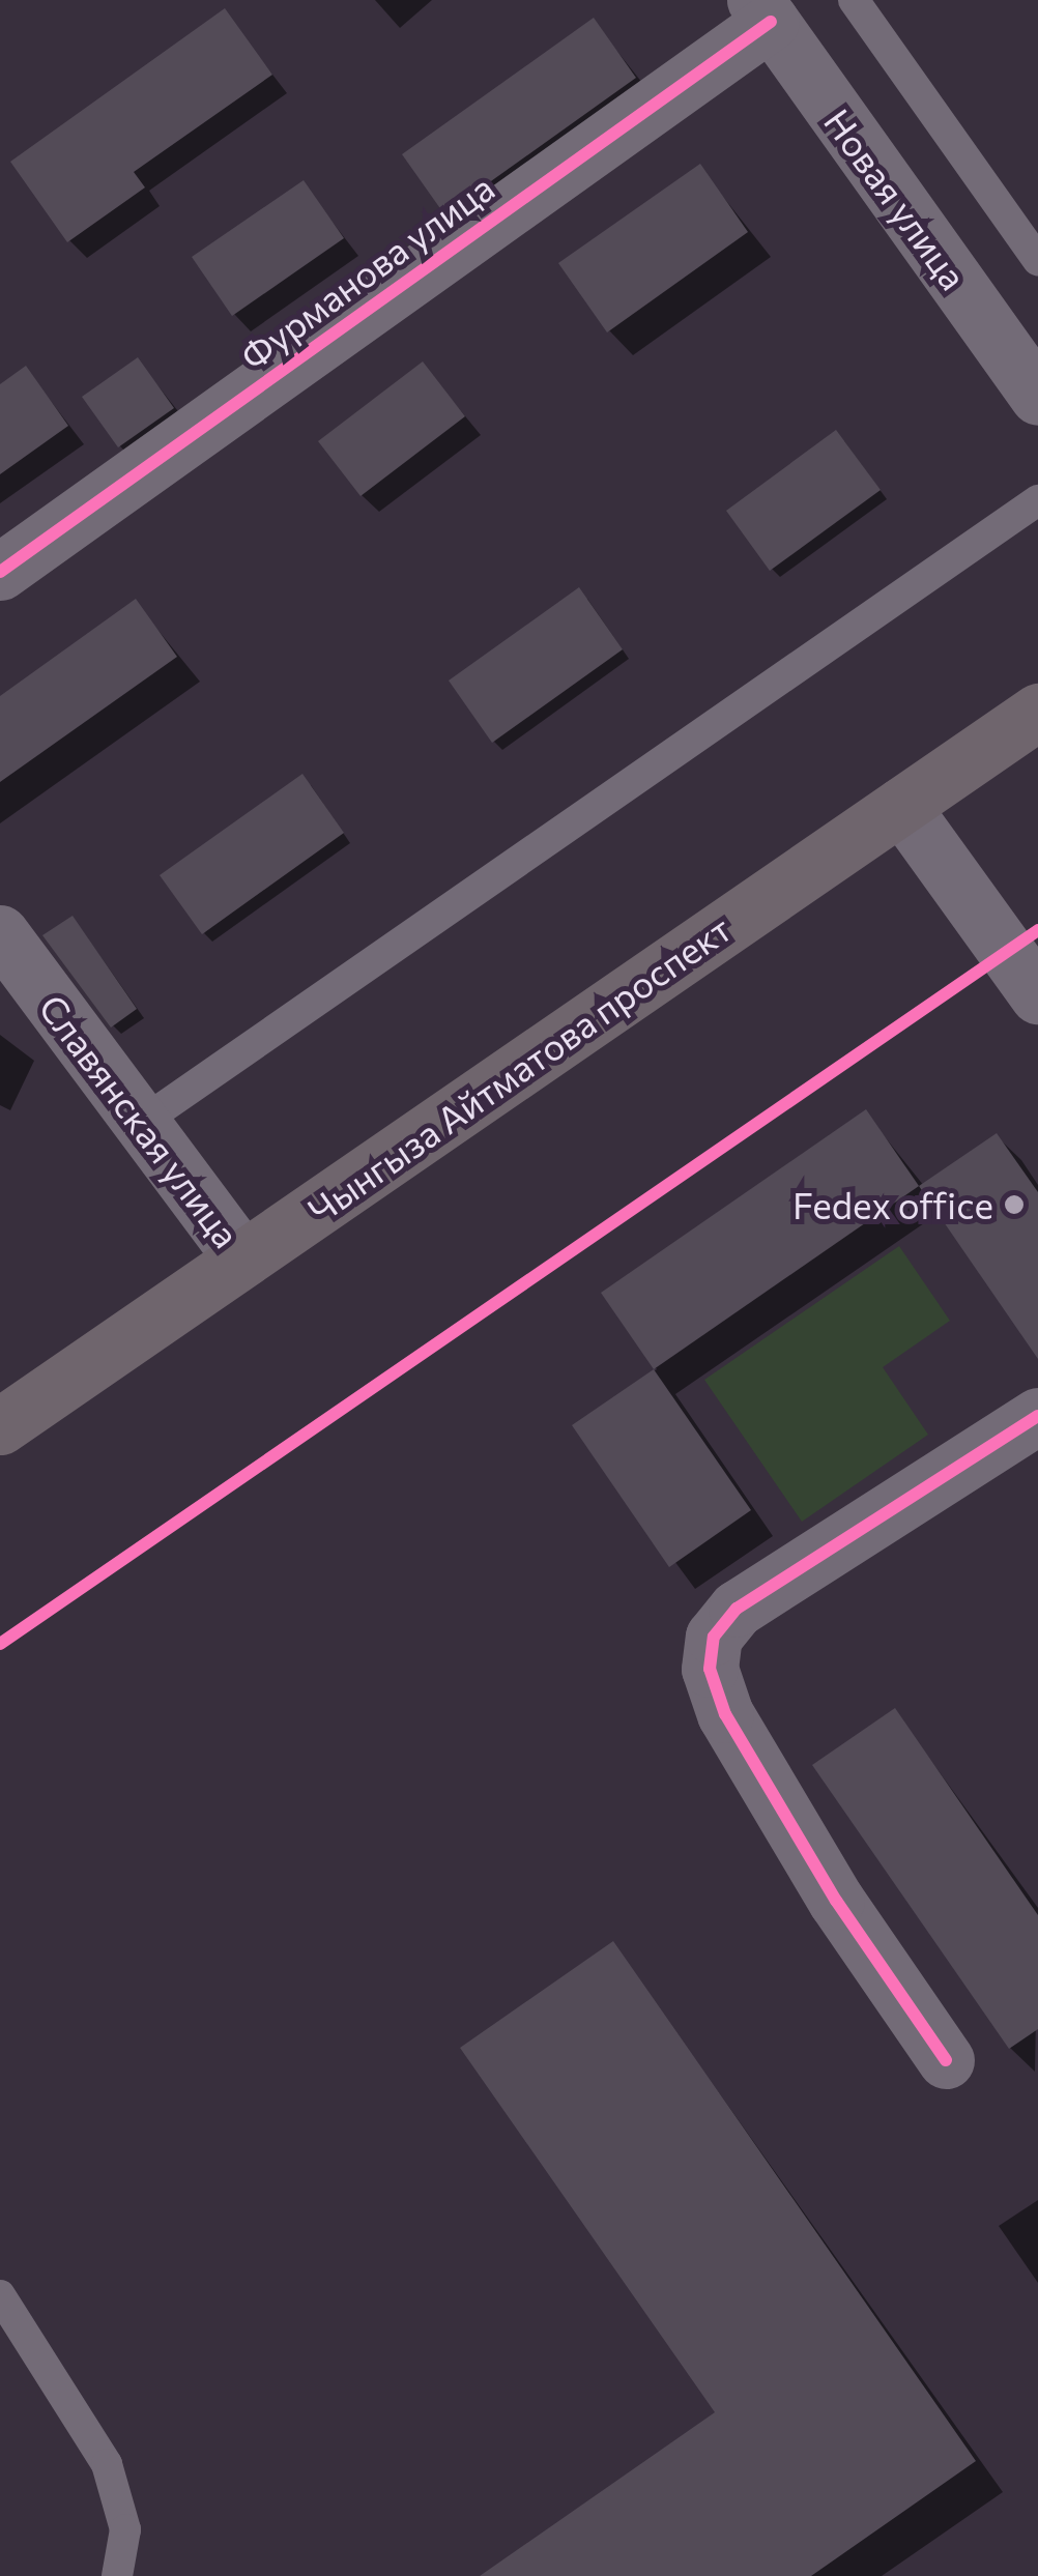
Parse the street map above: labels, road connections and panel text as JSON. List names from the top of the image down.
{
  "streets": {
    "main road": ["Чынгыза Айтматова проспект"],
    "street": ["Новая улица", "Фурманова улица", "Славянская улица"]
  },
  "crossings": [
    ["Новая улица", "Фурманова улица"],
    ["Чынгыза Айтматова проспект", "Славянская улица"]
  ],
  "places": ["Fedex office"]
}
